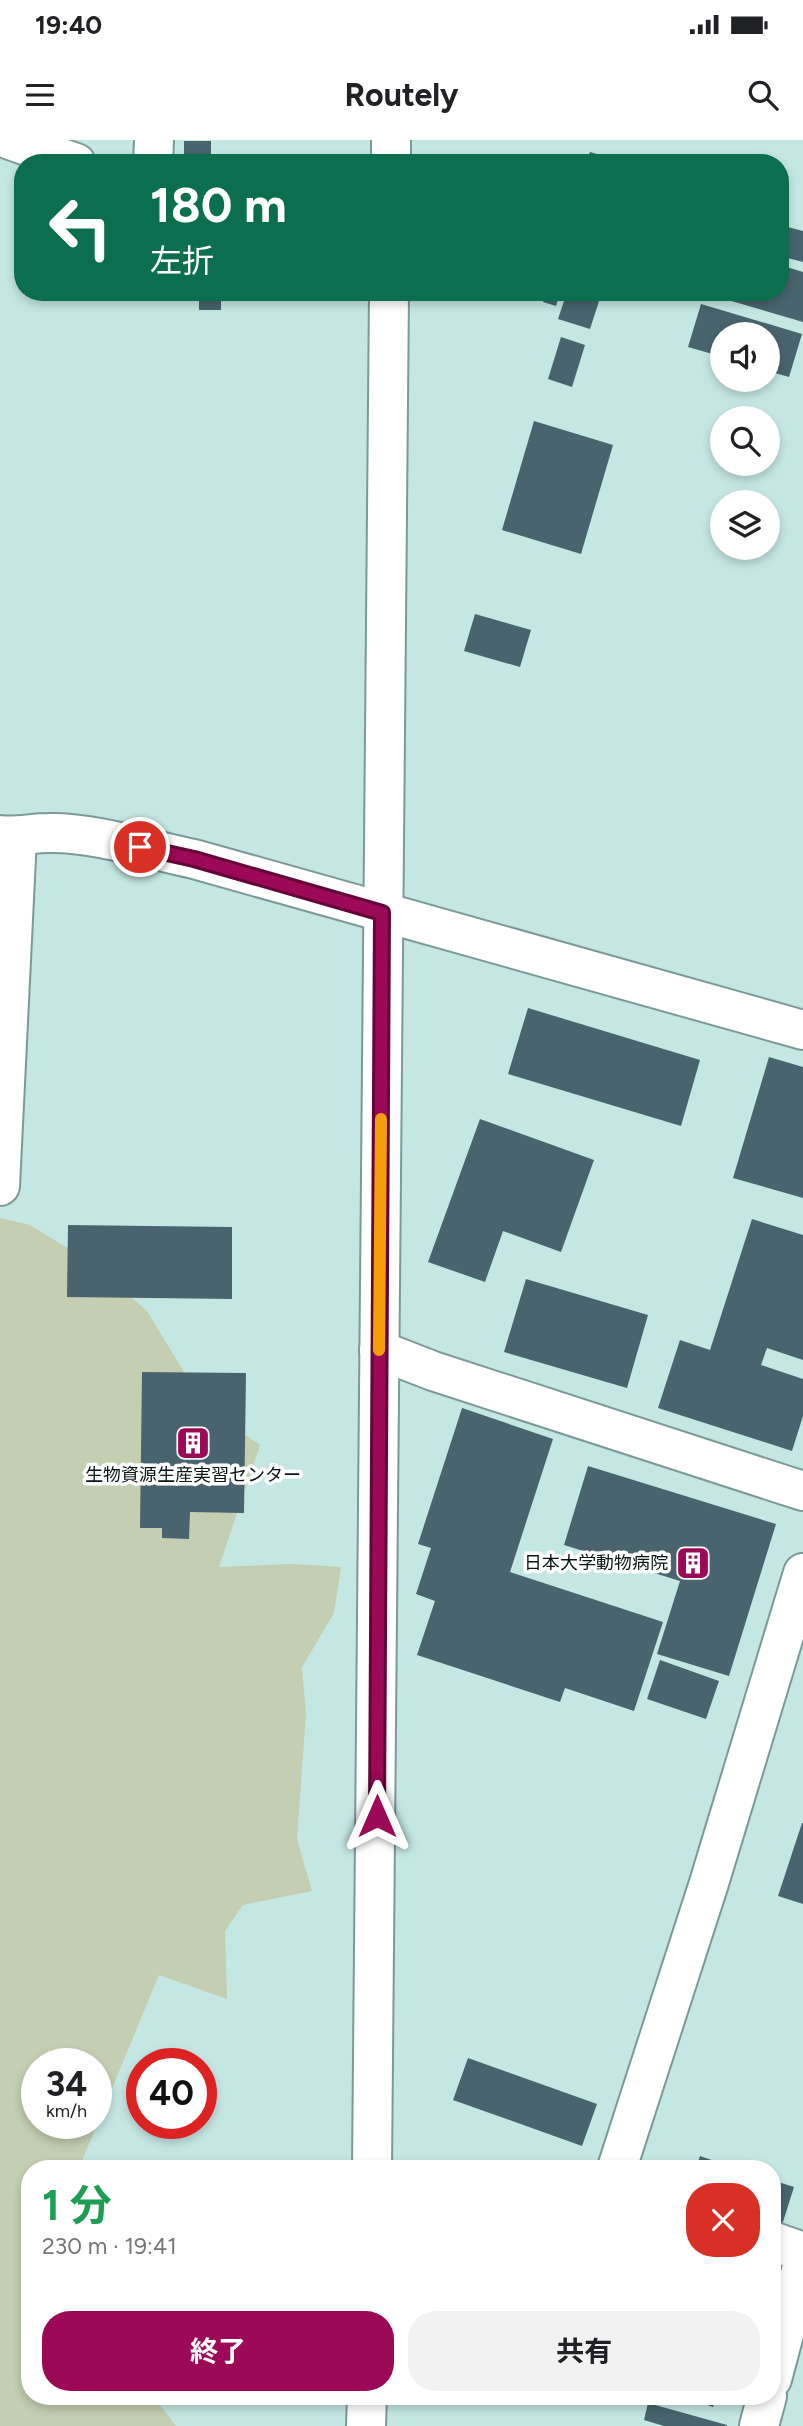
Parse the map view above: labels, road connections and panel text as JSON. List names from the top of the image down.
{
  "places": {
    "building": ["生物資源生産実習センター", "日本大学動物病院"]
  },
  "page": {
    "status": "19:40",
    "header": "Routely",
    "turn": ["180 m", "左折"],
    "speed": "34 km/h",
    "limit": "40",
    "heading": ["1 分", "230 m · 19:41"],
    "buttons": ["終了", "共有"]
  }
}
